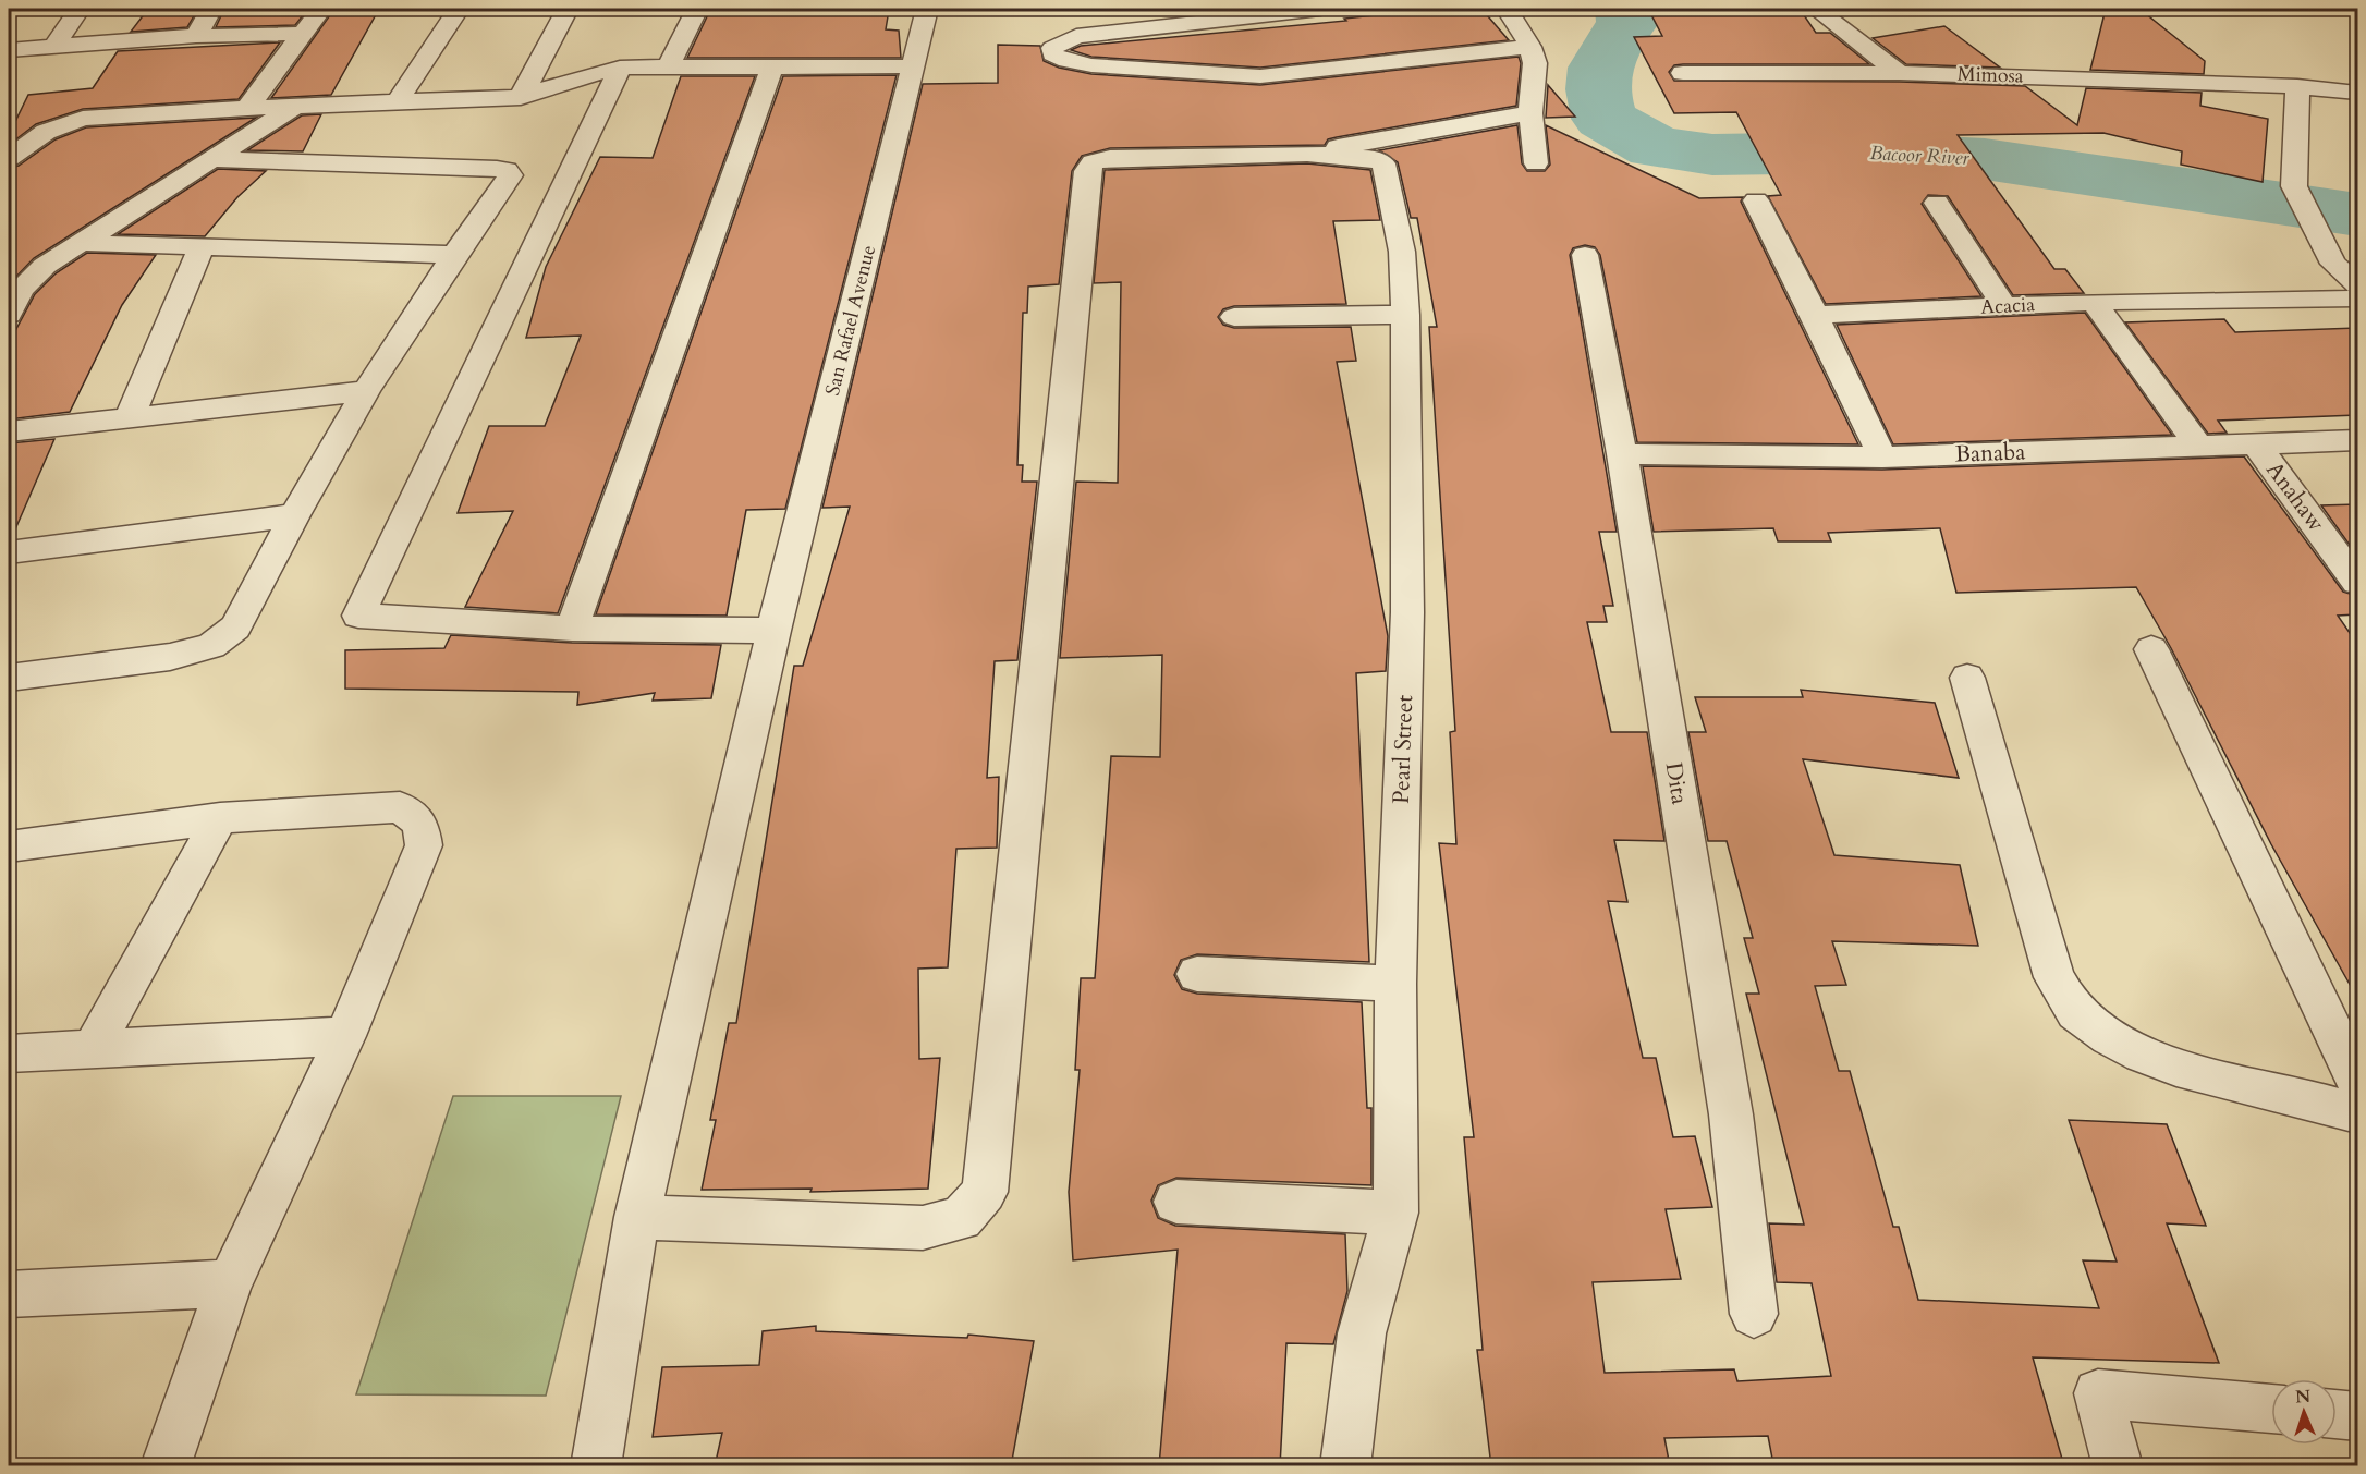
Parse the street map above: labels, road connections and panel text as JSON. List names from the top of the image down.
{
  "streets": {
    "street": [
      "Mimosa",
      "Acacia",
      "San Rafael Avenue",
      "Banaba",
      "Anahaw",
      "Pearl Street",
      "Dita"
    ]
  },
  "crossings": [
    ["Banaba", "Anahaw"],
    ["Banaba", "Dita"]
  ],
  "water": ["Bacoor River"],
  "north": "top"
}
